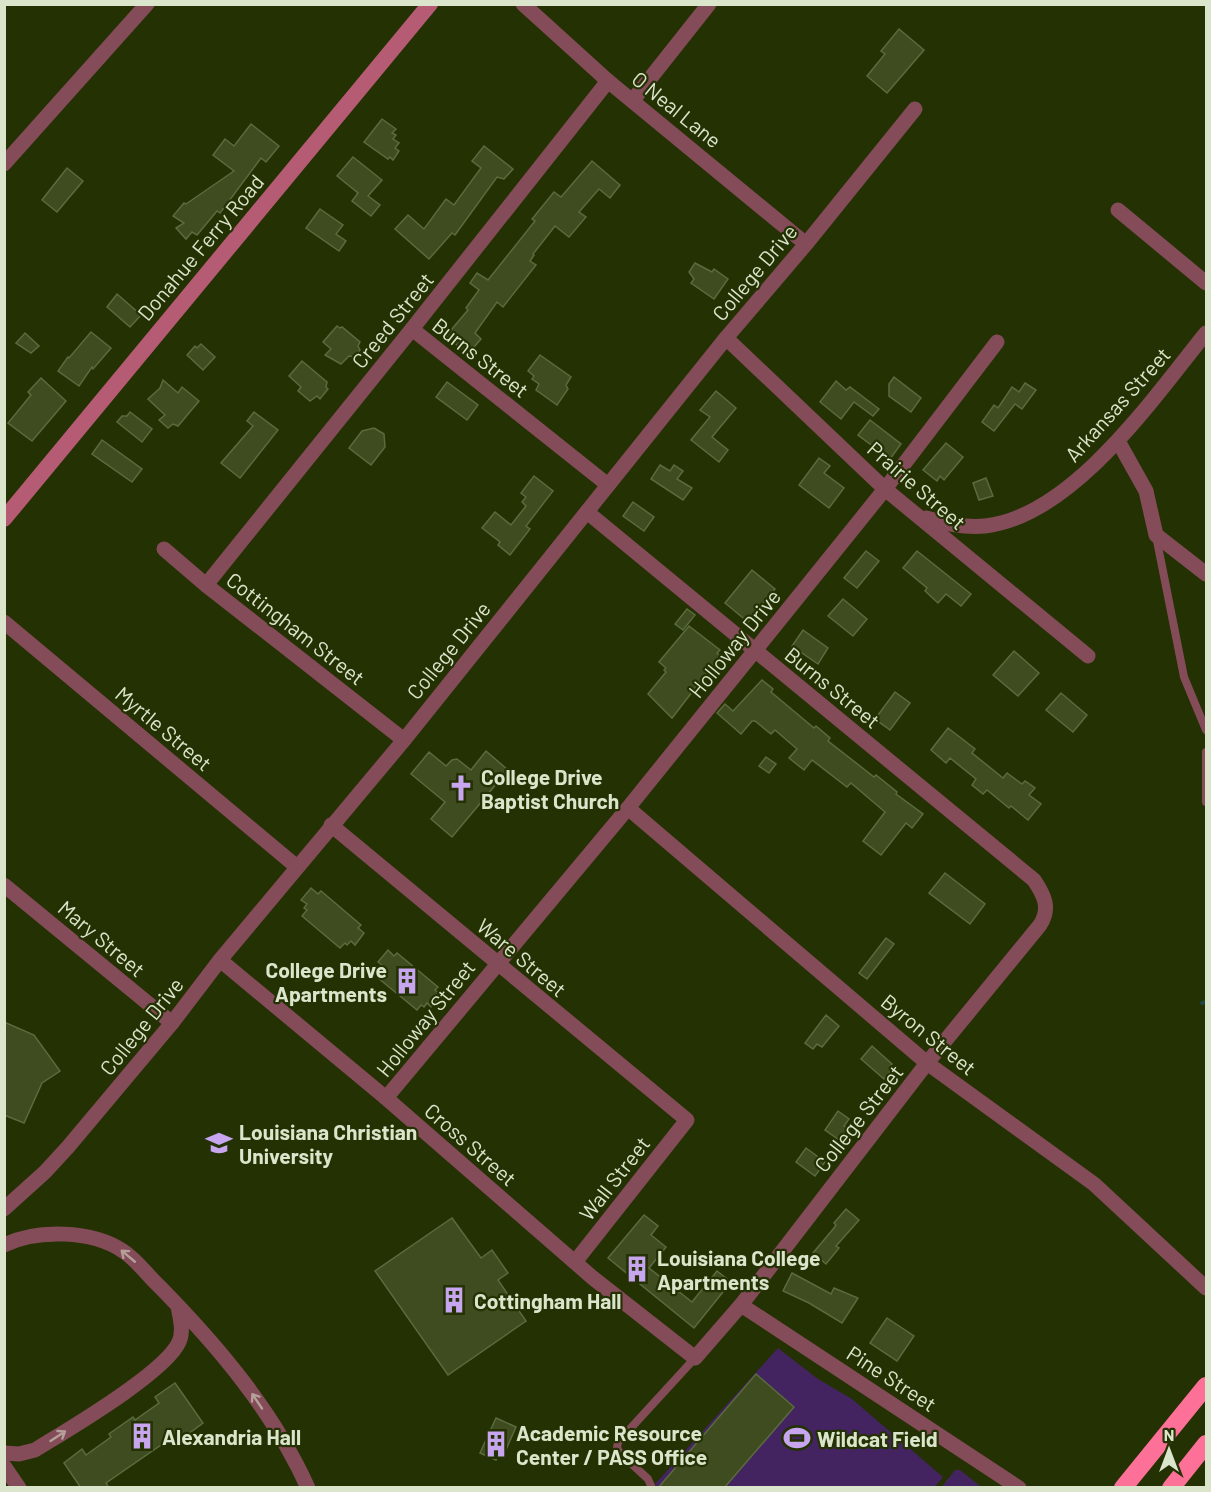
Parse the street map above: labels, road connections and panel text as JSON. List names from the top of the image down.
{
  "streets": {
    "main road": ["Donahue Ferry Road"],
    "street": [
      "O Neal Lane",
      "College Drive",
      "Creed Street",
      "Burns Street",
      "Arkansas Street",
      "Prairie Street",
      "Cottingham Street",
      "Holloway Drive",
      "Myrtle Street",
      "Mary Street",
      "Ware Street",
      "Holloway Street",
      "Byron Street",
      "College Street",
      "Cross Street",
      "Wall Street",
      "Pine Street"
    ]
  },
  "crossings": [
    ["O Neal Lane", "College Drive"],
    ["O Neal Lane", "Creed Street"],
    ["College Drive", "Burns Street"],
    ["College Drive", "Prairie Street"],
    ["College Drive", "Cottingham Street"],
    ["College Drive", "Myrtle Street"],
    ["College Drive", "Mary Street"],
    ["College Drive", "Ware Street"],
    ["College Drive", "Cross Street"],
    ["Creed Street", "Burns Street"],
    ["Creed Street", "Cottingham Street"],
    ["Burns Street", "Holloway Drive"],
    ["Burns Street", "College Street"],
    ["Arkansas Street", "Prairie Street"],
    ["Prairie Street", "Holloway Drive"],
    ["Holloway Drive", "Ware Street"],
    ["Holloway Drive", "Holloway Street"],
    ["Holloway Drive", "Byron Street"],
    ["Ware Street", "Holloway Street"],
    ["Ware Street", "Wall Street"],
    ["Holloway Street", "Cross Street"],
    ["Byron Street", "College Street"],
    ["College Street", "Cross Street"],
    ["College Street", "Pine Street"],
    ["Cross Street", "Wall Street"]
  ],
  "places": {
    "church": ["College Drive Baptist Church"],
    "building": [
      "College Drive Apartments",
      "Louisiana College Apartments",
      "Cottingham Hall",
      "Alexandria Hall",
      "Academic Resource Center / PASS Office"
    ],
    "school or university": ["Louisiana Christian University"],
    "sports": ["Wildcat Field"]
  },
  "north": "top"
}
